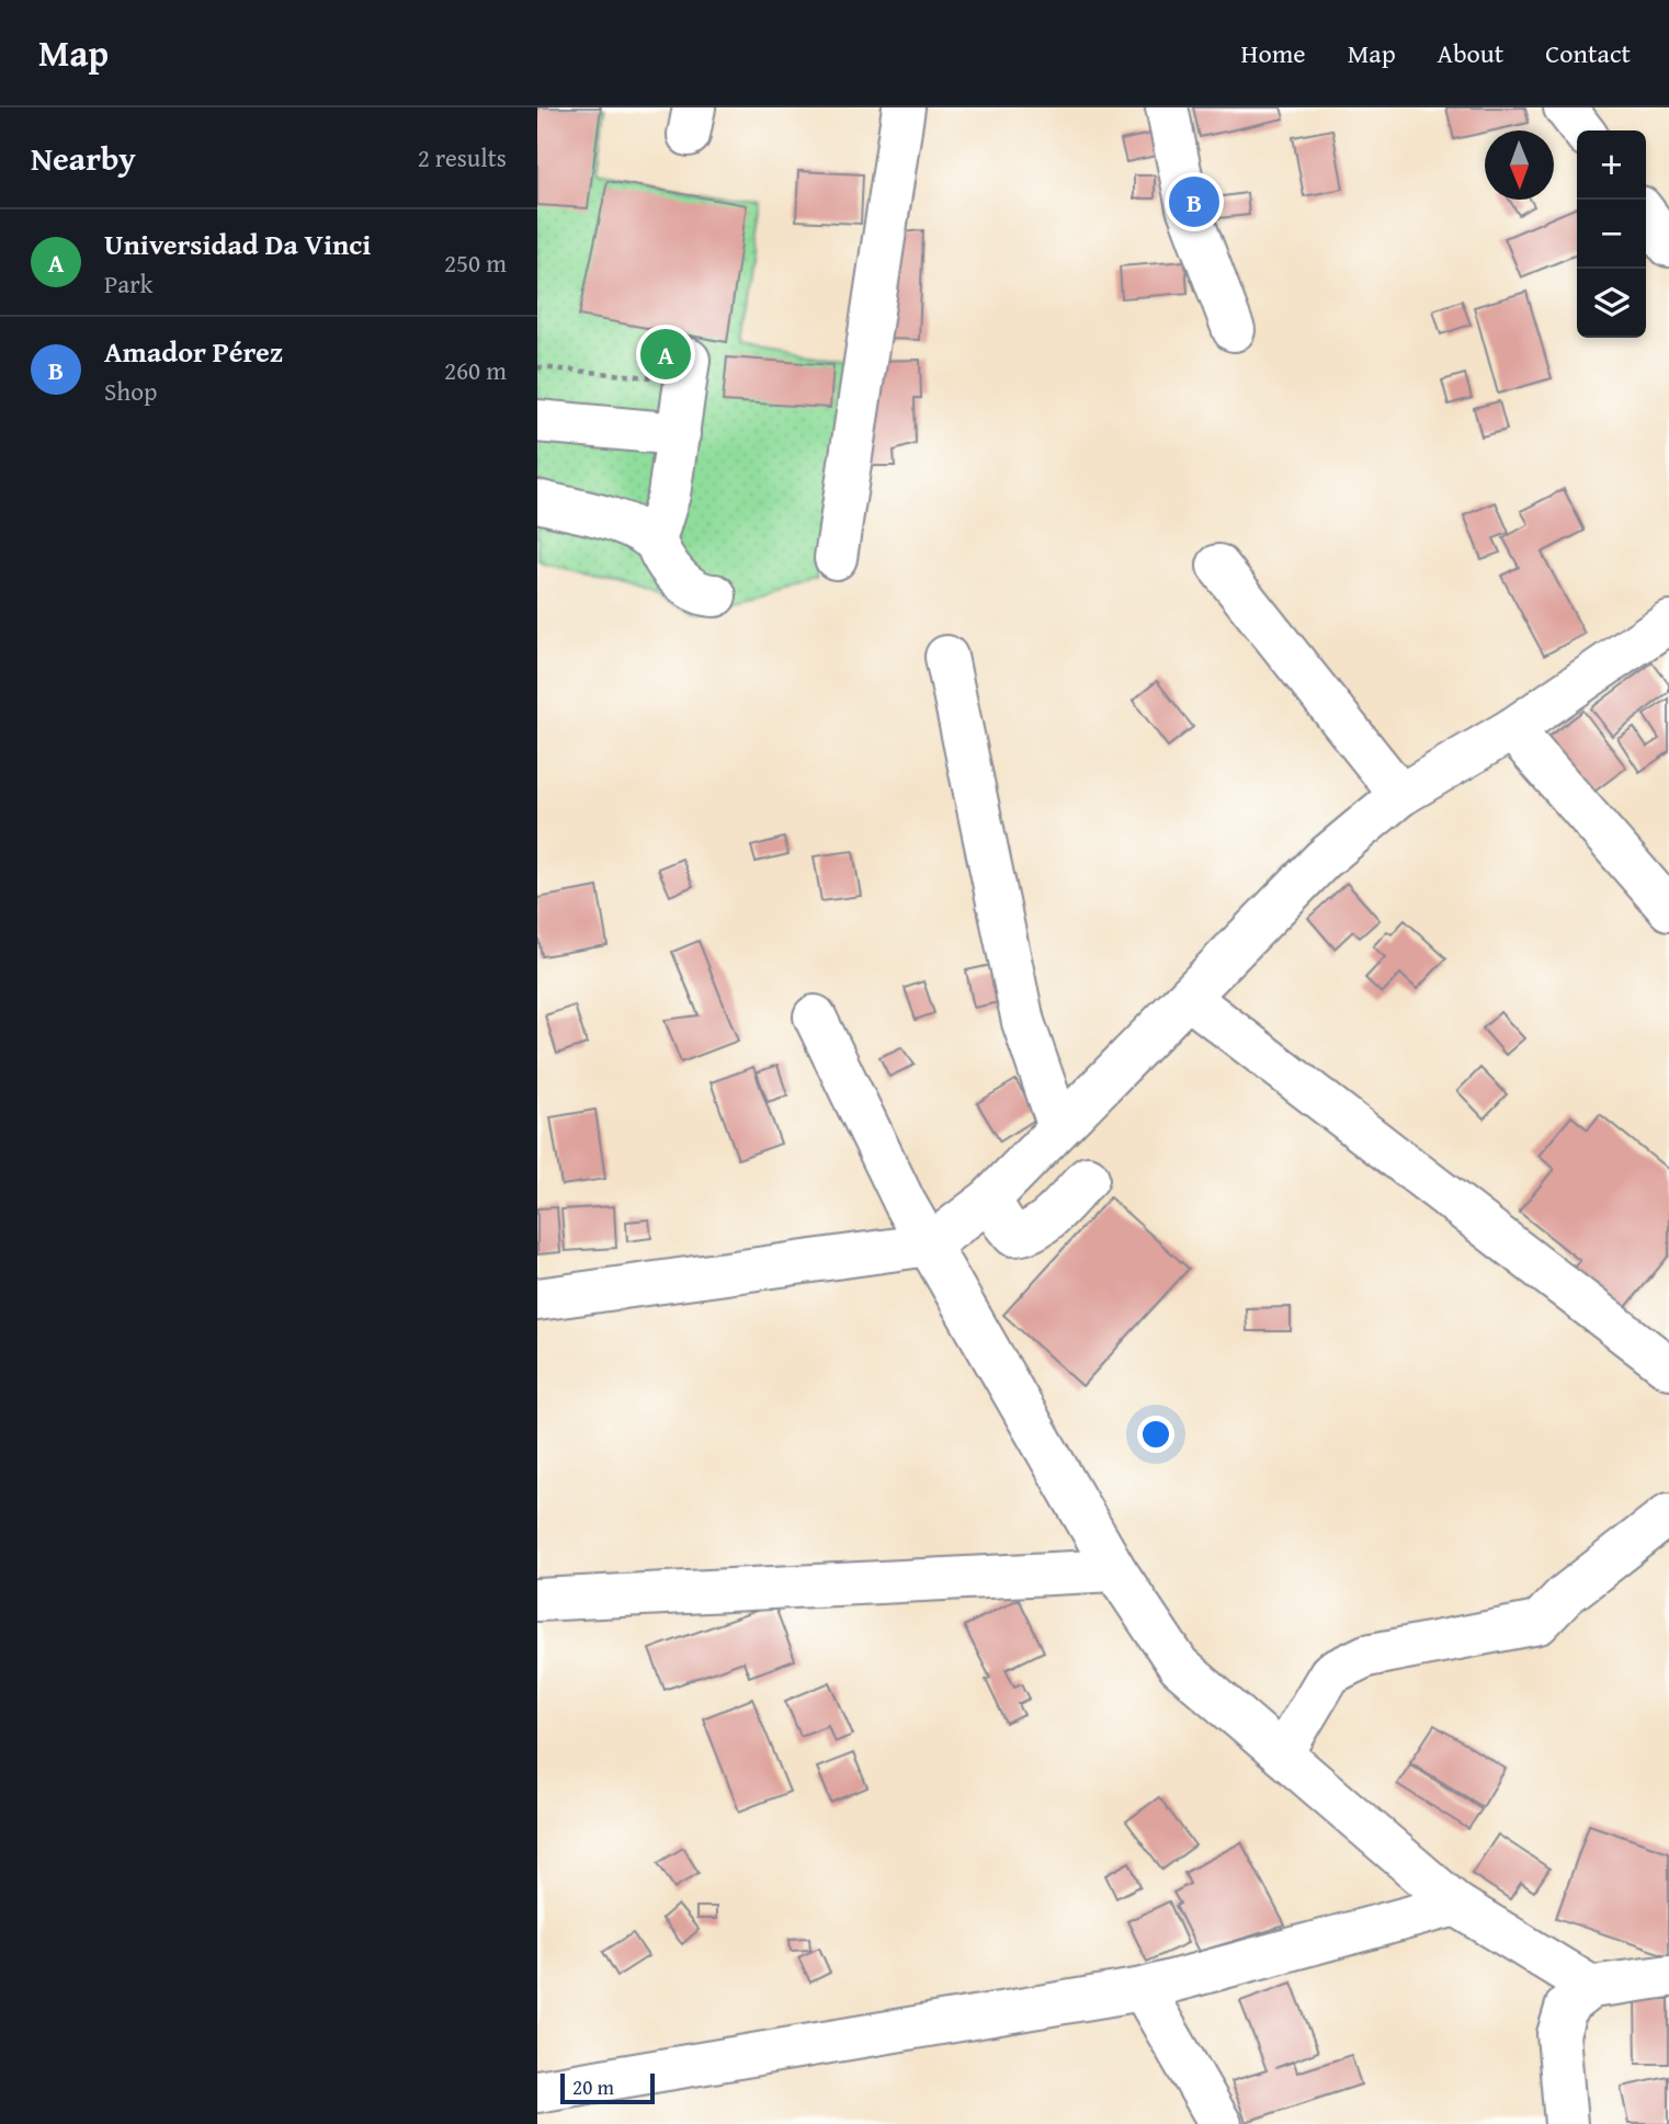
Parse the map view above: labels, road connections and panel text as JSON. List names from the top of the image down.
{
  "scale_bar": "20 m",
  "north": "bottom",
  "page": {
    "header": "Map",
    "nav": [
      "Home",
      "Map",
      "About",
      "Contact"
    ],
    "heading": ["Nearby", "2 results"],
    "map_buttons": ["+", "−"],
    "pins": ["B", "A"],
    "list": [
      {
        "mark": "A",
        "name": "Universidad Da Vinci",
        "note": "Park",
        "value": "250 m"
      },
      {
        "mark": "B",
        "name": "Amador Pérez",
        "note": "Shop",
        "value": "260 m"
      }
    ],
    "scale": "20 m"
  }
}
